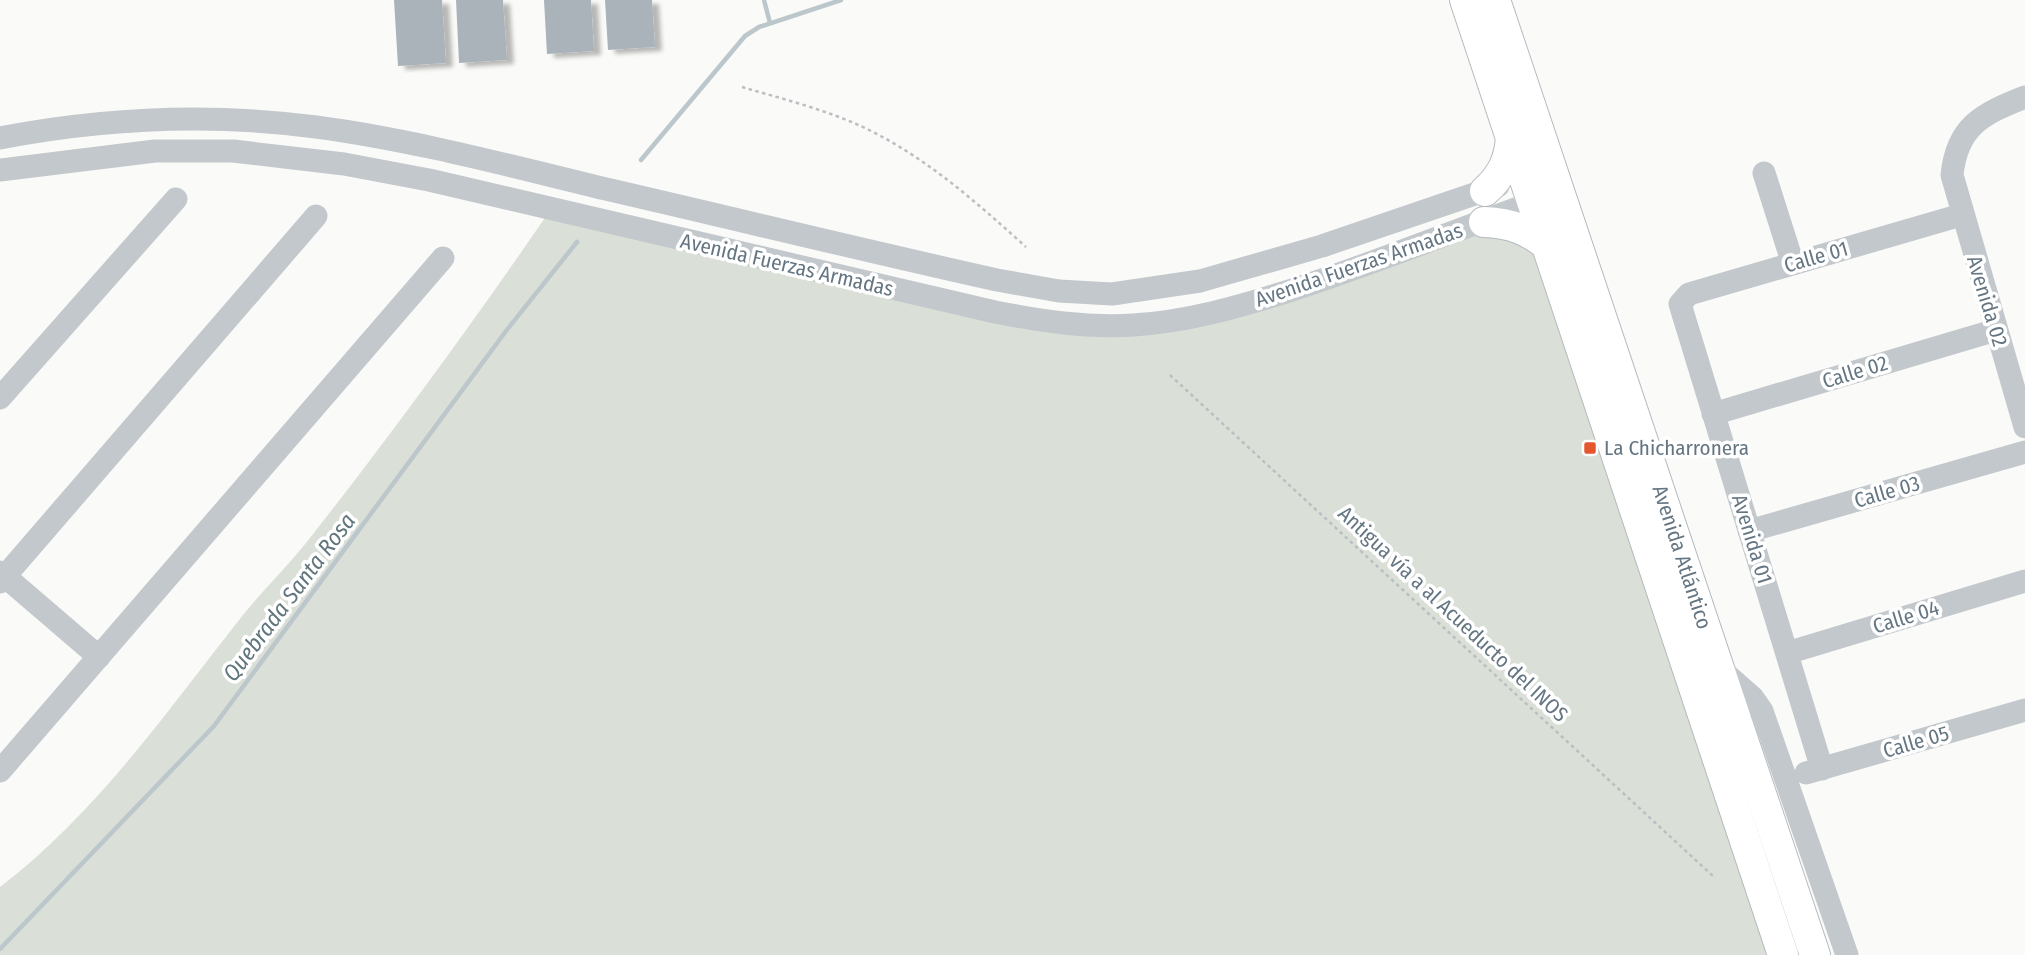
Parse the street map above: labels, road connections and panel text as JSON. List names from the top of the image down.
{
  "streets": {
    "main road": ["Avenida Atlántico"],
    "street": [
      "Calle 01",
      "Avenida Fuerzas Armadas",
      "Avenida 02",
      "Calle 02",
      "Calle 03",
      "Avenida 01",
      "Calle 04",
      "Calle 05"
    ],
    "path": ["Antigua vía a al Acueducto del INOS"]
  },
  "crossings": [
    ["Calle 01", "Avenida 02"],
    ["Calle 01", "Avenida 01"],
    ["Avenida Fuerzas Armadas", "Avenida Atlántico"],
    ["Avenida 02", "Calle 02"],
    ["Calle 02", "Avenida 01"],
    ["Calle 03", "Avenida 01"],
    ["Avenida 01", "Calle 04"],
    ["Avenida 01", "Calle 05"]
  ],
  "water": ["Quebrada Santa Rosa"],
  "places": {
    "transit": ["La Chicharronera"]
  }
}
